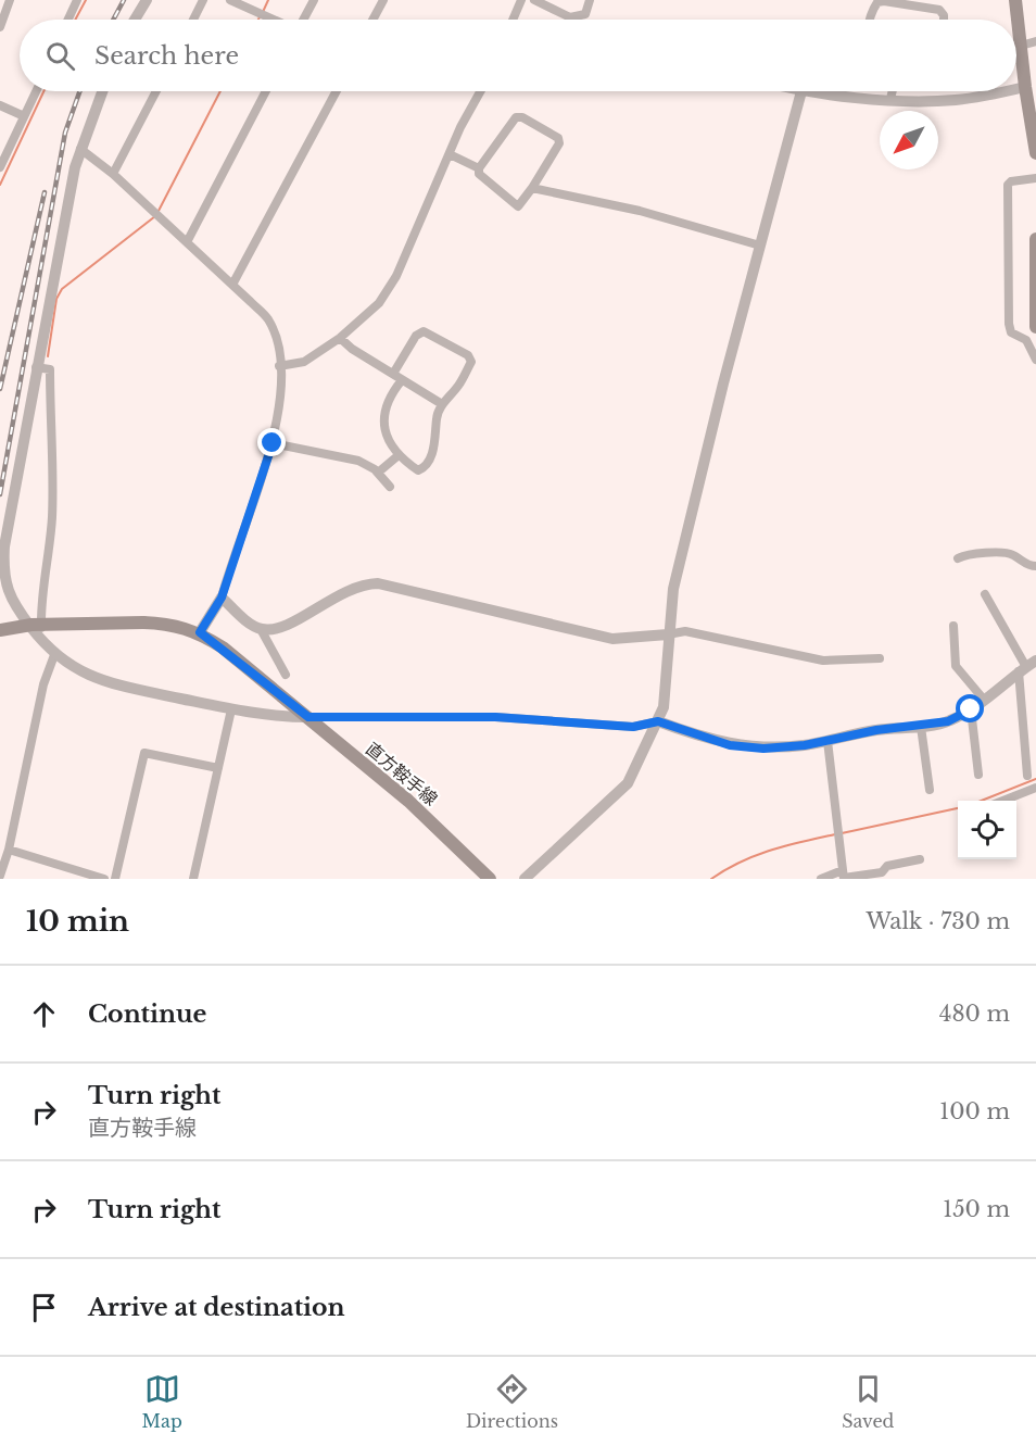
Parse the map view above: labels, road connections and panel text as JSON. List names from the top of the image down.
{
  "streets": {
    "main road": ["直方鞍手線"]
  },
  "north": "bottom left",
  "page": {
    "search": "Search here",
    "heading": ["10 min", "Walk · 730 m"],
    "list": [
      ["Continue", "480 m"],
      ["Turn right", "直方鞍手線", "100 m"],
      ["Turn right", "150 m"],
      "Arrive at destination"
    ],
    "nav": ["Map", "Directions", "Saved"]
  }
}
